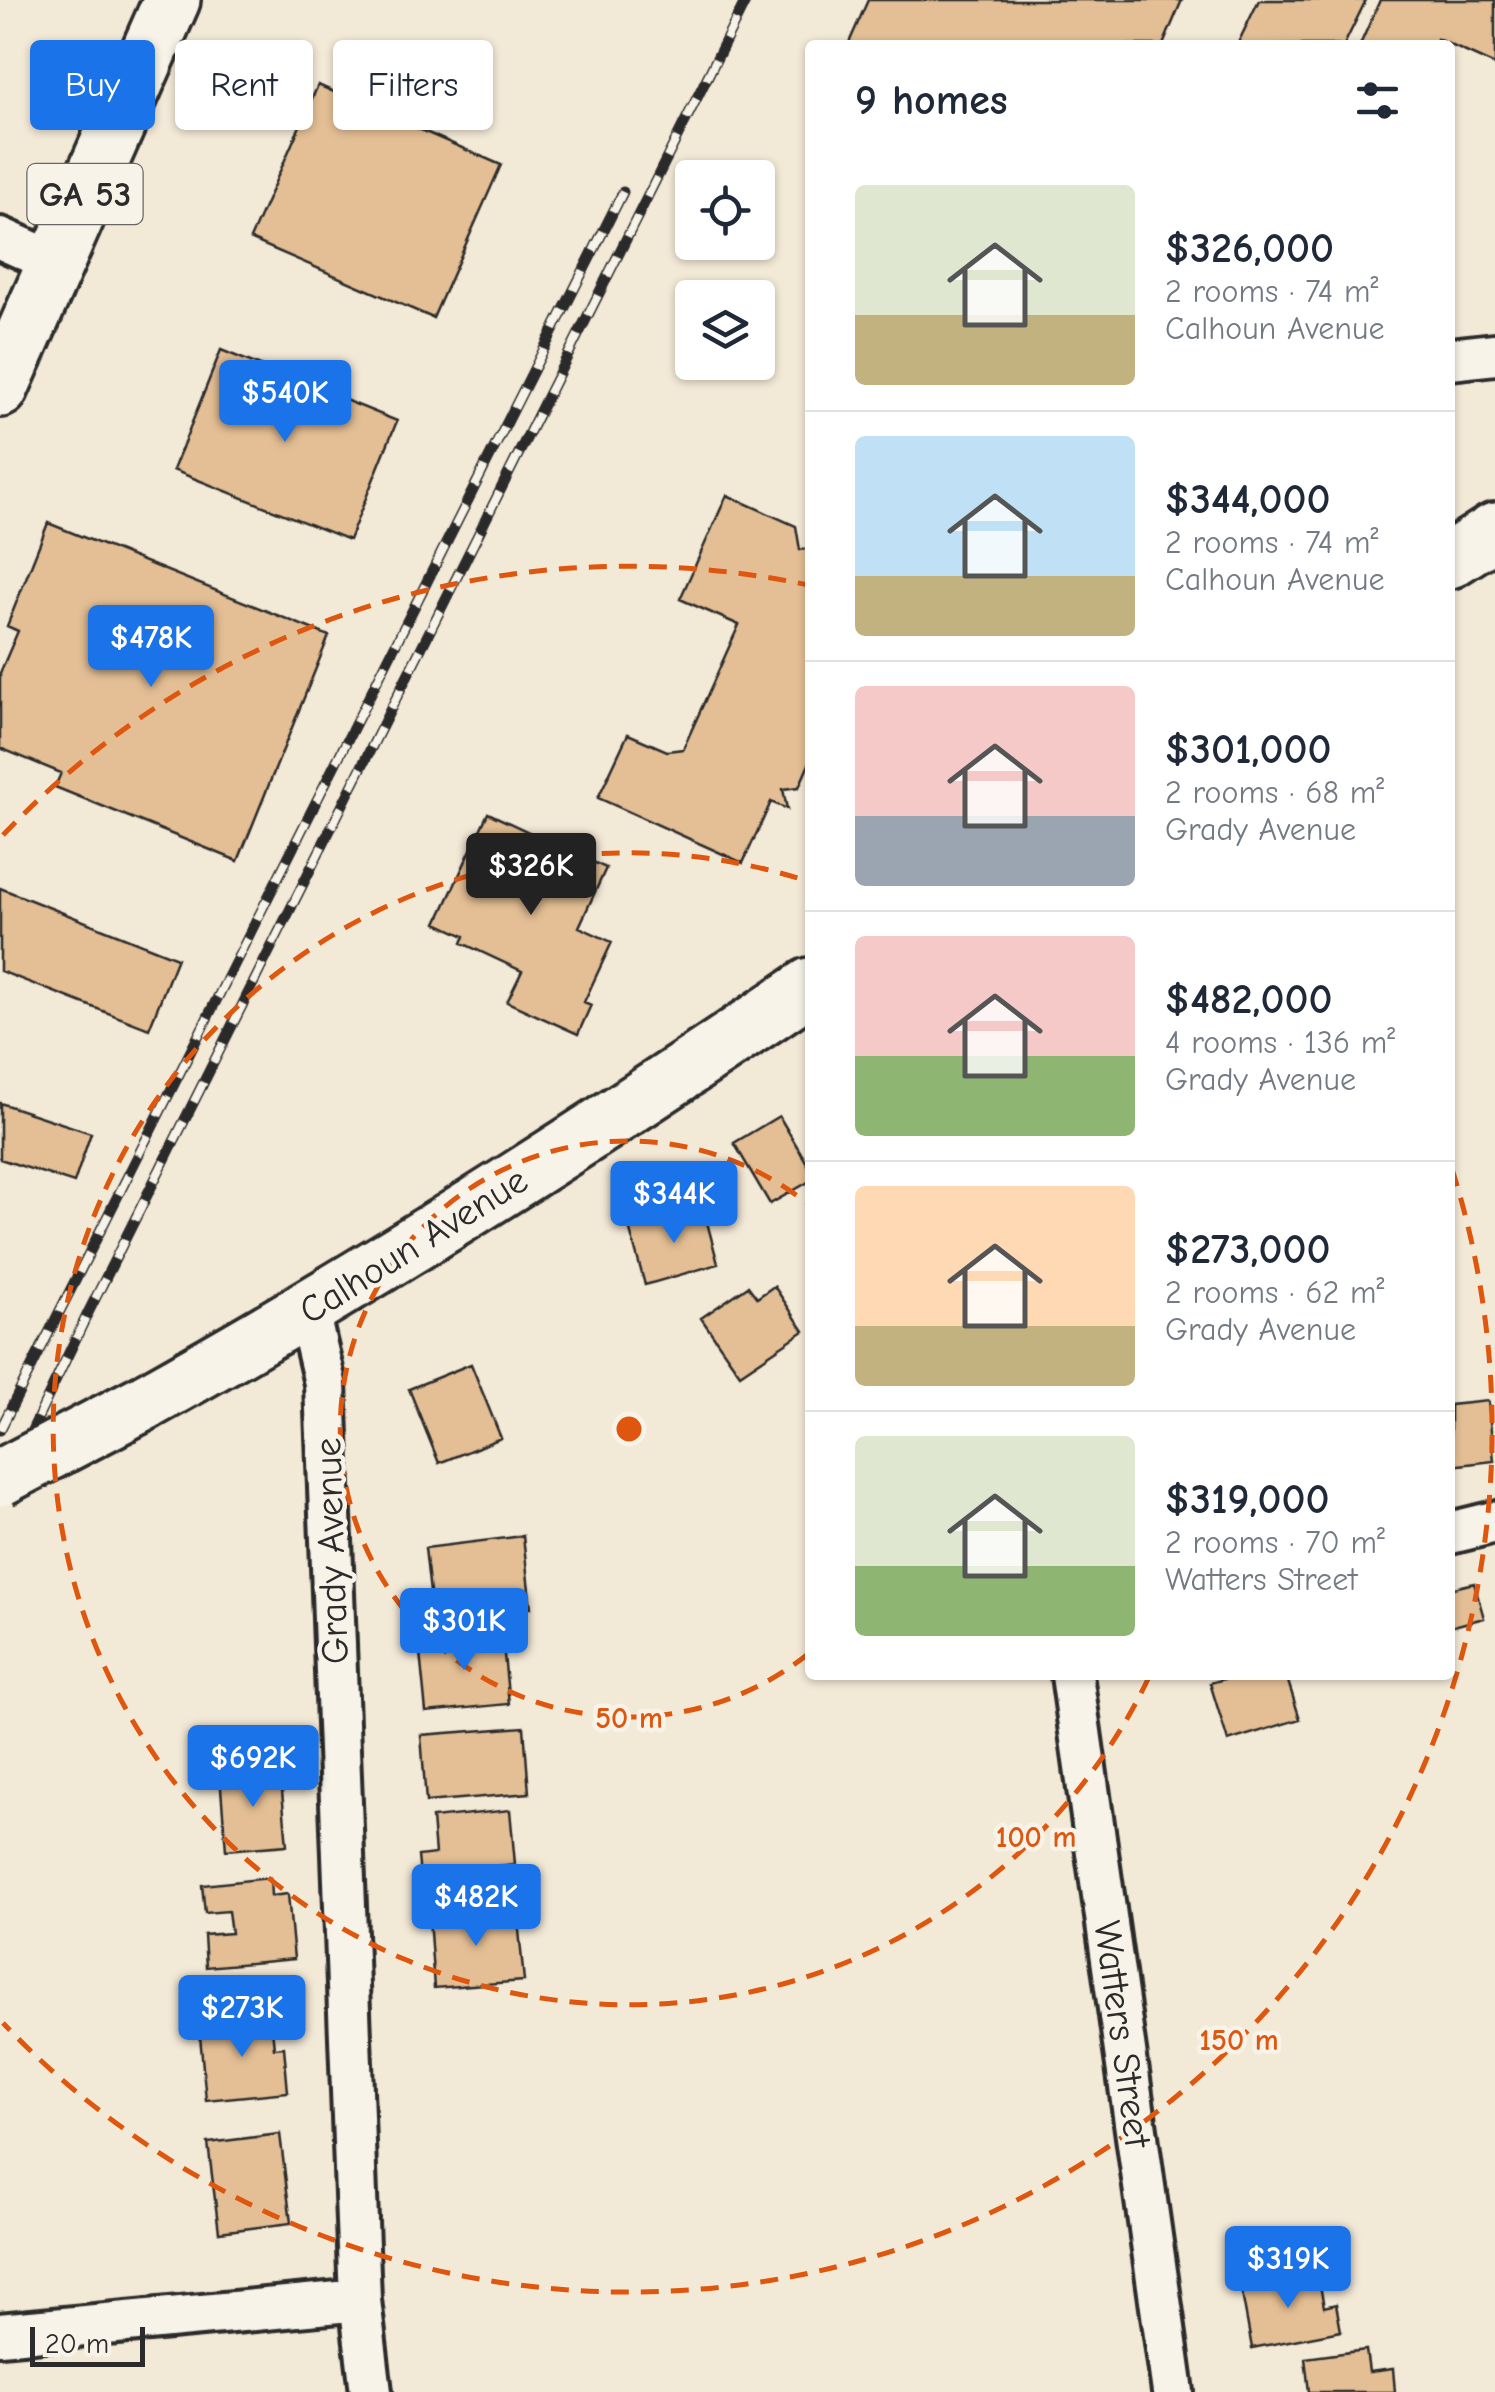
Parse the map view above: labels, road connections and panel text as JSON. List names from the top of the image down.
{
  "streets": {
    "street": [
      "GA 53",
      "Calhoun Avenue",
      "Grady Avenue",
      "Watters Street"
    ]
  },
  "crossings": [
    ["Calhoun Avenue", "Grady Avenue"]
  ],
  "scale_bar": "20 m",
  "page": {
    "chip": ["Buy", "Rent", "Filters"],
    "heading": "9 homes",
    "list": [
      {
        "name": "$326,000",
        "note": "2 rooms · 74 m² · Calhoun Avenue"
      },
      {
        "name": "$344,000",
        "note": "2 rooms · 74 m² · Calhoun Avenue"
      },
      {
        "name": "$301,000",
        "note": "2 rooms · 68 m² · Grady Avenue"
      },
      {
        "name": "$482,000",
        "note": "4 rooms · 136 m² · Grady Avenue"
      },
      {
        "name": "$273,000",
        "note": "2 rooms · 62 m² · Grady Avenue"
      },
      {
        "name": "$319,000",
        "note": "2 rooms · 70 m² · Watters Street"
      }
    ],
    "price": [
      "$540K",
      "$478K",
      "$326K",
      "$344K",
      "$301K",
      "$692K",
      "$482K",
      "$273K",
      "$319K"
    ],
    "scale": "20 m"
  },
  "rings": ["50 m", "100 m", "150 m"]
}
